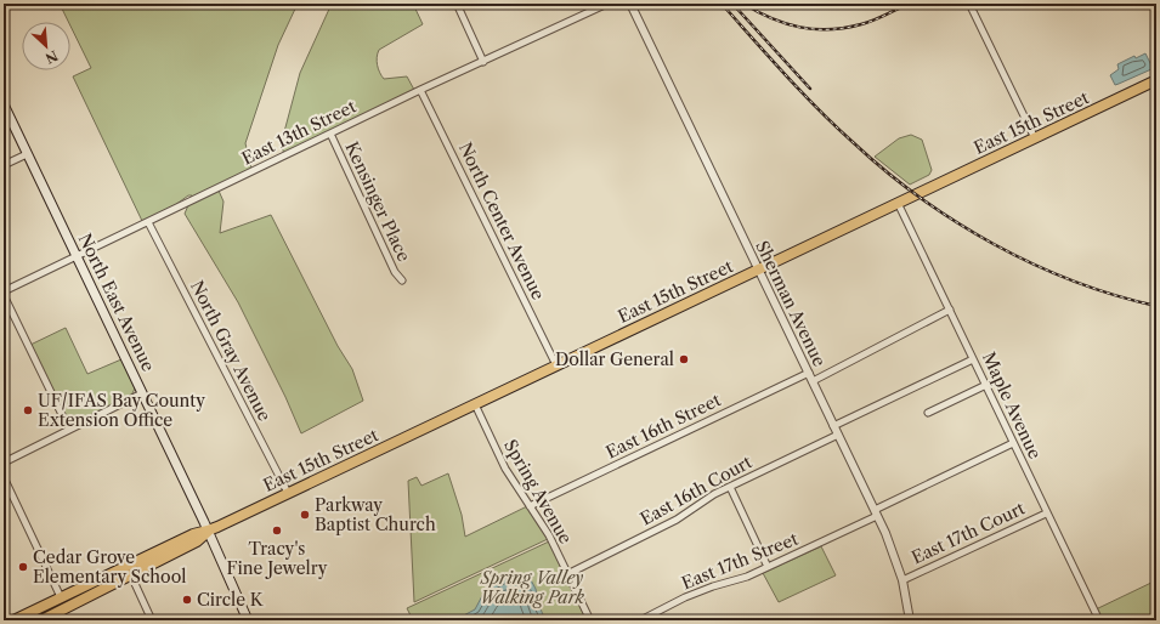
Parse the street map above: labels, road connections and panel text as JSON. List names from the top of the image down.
{
  "streets": {
    "main road": ["East 15th Street", "North East Avenue"],
    "street": [
      "East 13th Street",
      "Kensinger Place",
      "North Center Avenue",
      "Sherman Avenue",
      "North Gray Avenue",
      "Maple Avenue",
      "East 16th Street",
      "East 16th Court",
      "Spring Avenue",
      "East 17th Court",
      "East 17th Street"
    ]
  },
  "crossings": [
    ["East 15th Street", "North Center Avenue"],
    ["East 15th Street", "North East Avenue"],
    ["East 15th Street", "Sherman Avenue"],
    ["East 15th Street", "North Gray Avenue"],
    ["East 15th Street", "Maple Avenue"],
    ["East 15th Street", "Spring Avenue"],
    ["East 13th Street", "Kensinger Place"],
    ["East 13th Street", "North Center Avenue"],
    ["East 13th Street", "North East Avenue"],
    ["East 13th Street", "North Gray Avenue"],
    ["Sherman Avenue", "East 16th Street"],
    ["Sherman Avenue", "East 16th Court"],
    ["Sherman Avenue", "East 17th Court"],
    ["Sherman Avenue", "East 17th Street"],
    ["Maple Avenue", "East 17th Court"],
    ["Maple Avenue", "East 17th Street"],
    ["East 16th Street", "Spring Avenue"],
    ["East 16th Court", "Spring Avenue"]
  ],
  "parks": ["Spring Valley Walking Park"],
  "places": [
    "Dollar General",
    "UF/IFAS Bay County Extension Office",
    "Parkway Baptist Church",
    "Tracy's Fine Jewelry",
    "Cedar Grove Elementary School",
    "Circle K"
  ],
  "north": "bottom right"
}
